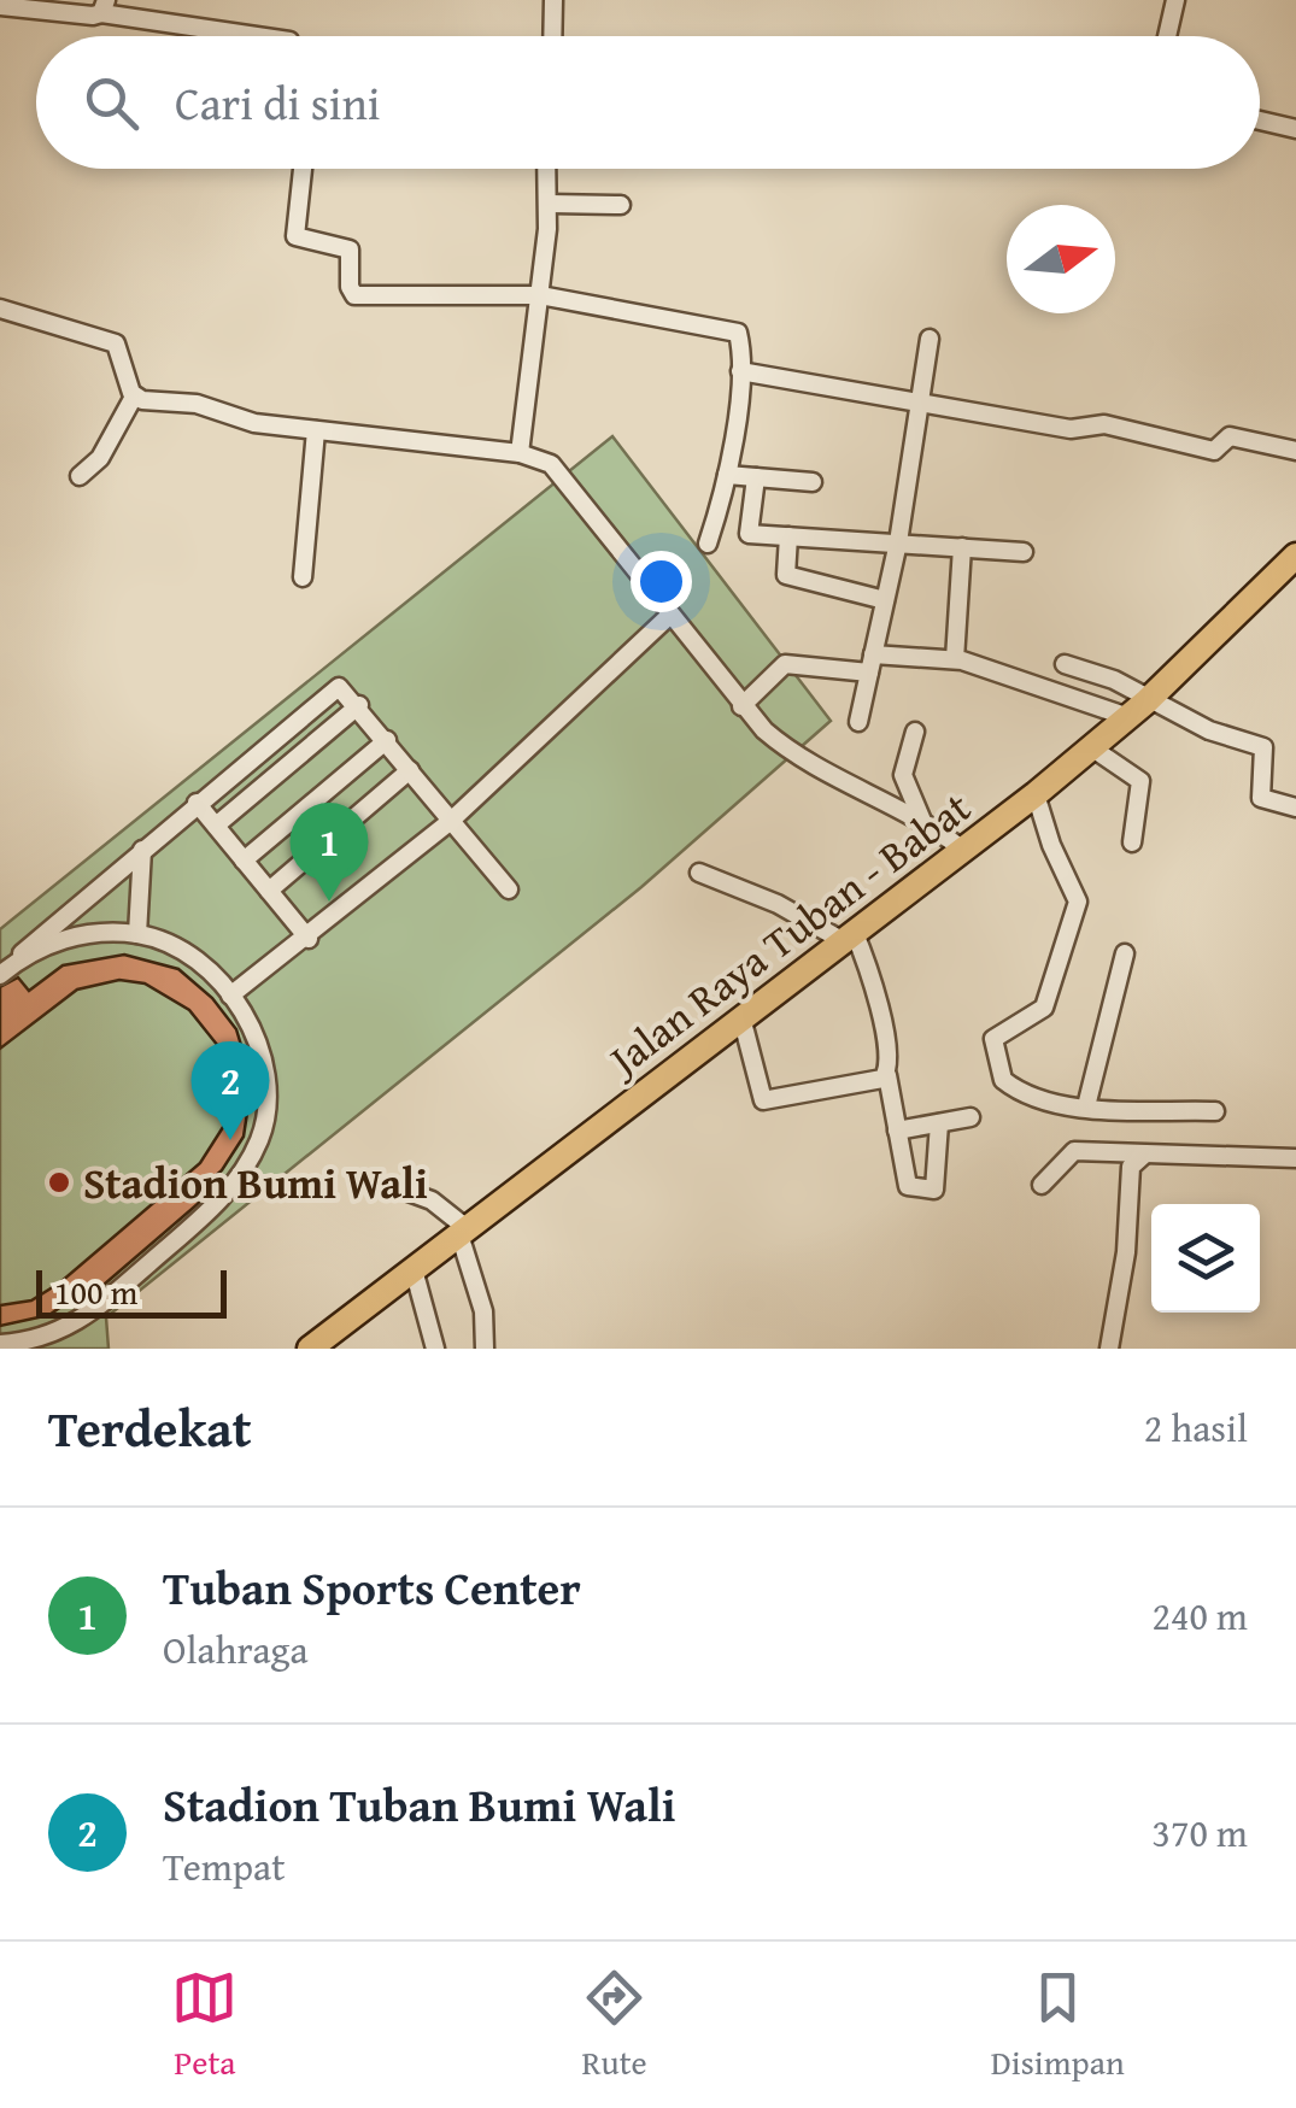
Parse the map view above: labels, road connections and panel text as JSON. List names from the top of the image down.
{
  "streets": {
    "highway": ["Jalan Raya Tuban - Babat"]
  },
  "places": ["Stadion Bumi Wali"],
  "scale_bar": "100 m",
  "north": "right",
  "page": {
    "search": "Cari di sini",
    "pins": ["1", "2"],
    "scale": "100 m",
    "heading": ["Terdekat", "2 hasil"],
    "list": [
      {
        "mark": "1",
        "name": "Tuban Sports Center",
        "note": "Olahraga",
        "value": "240 m"
      },
      {
        "mark": "2",
        "name": "Stadion Tuban Bumi Wali",
        "note": "Tempat",
        "value": "370 m"
      }
    ],
    "nav": ["Peta", "Rute", "Disimpan"]
  }
}
